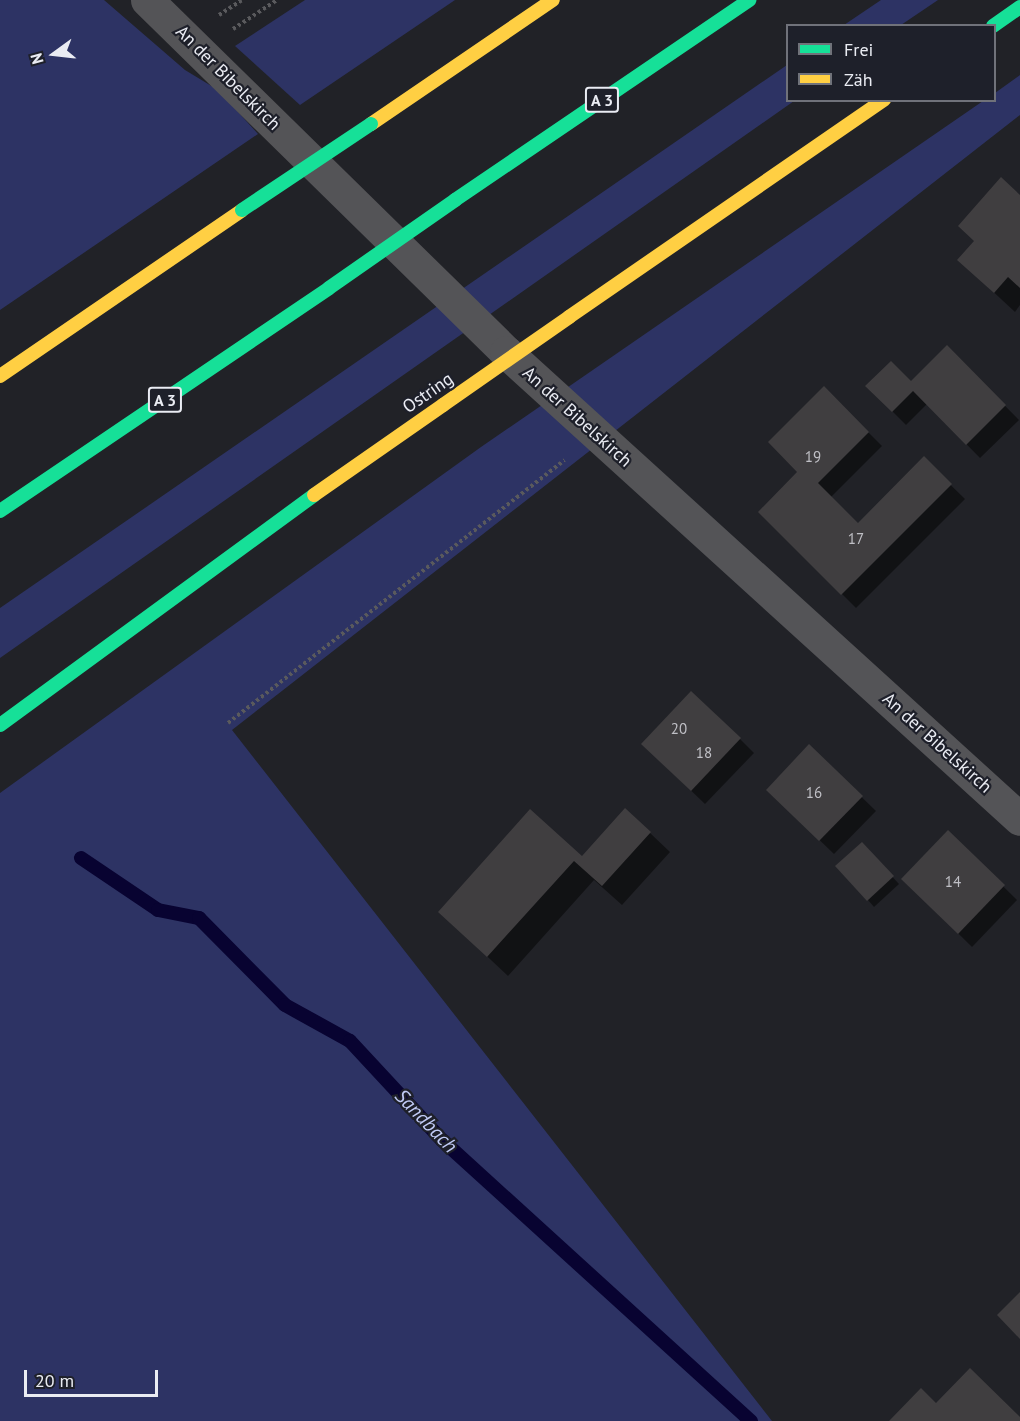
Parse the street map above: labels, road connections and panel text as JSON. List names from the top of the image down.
{
  "streets": {
    "main road": ["A 3", "Ostring"],
    "street": ["An der Bibelskirch"]
  },
  "water": ["Sandbach"],
  "house_numbers": [
    "19",
    "17",
    "20",
    "18",
    "16",
    "14"
  ],
  "legend": ["Frei", "Zäh"],
  "scale_bar": "20 m",
  "north": "left"
}
